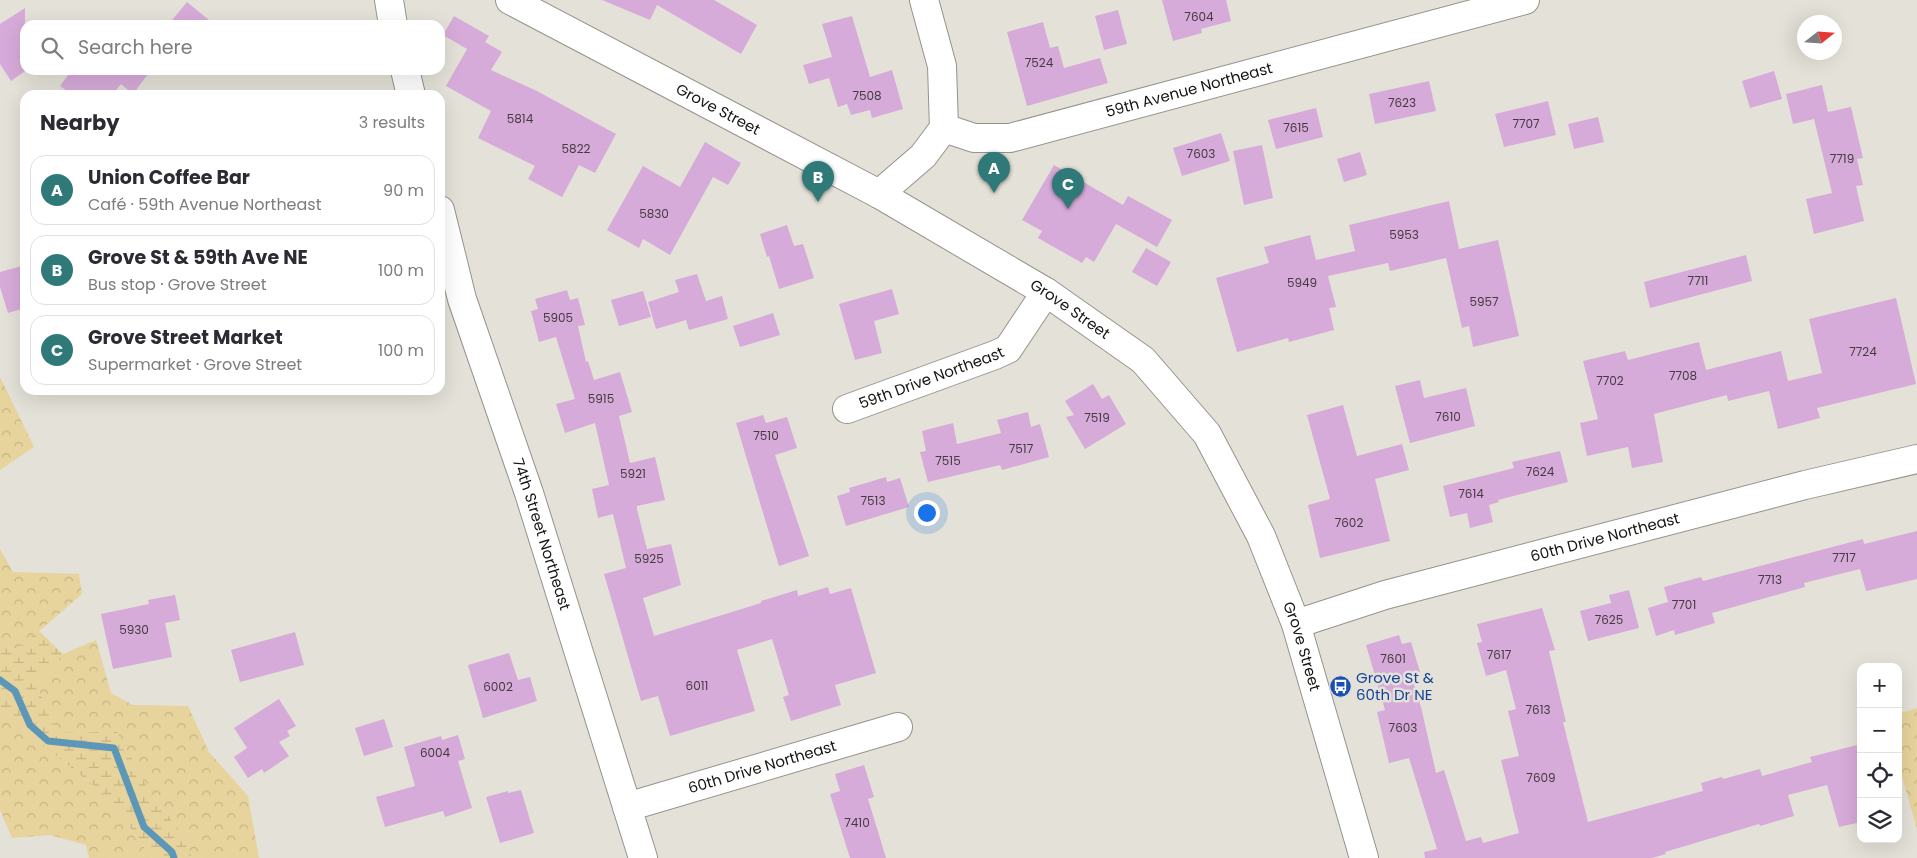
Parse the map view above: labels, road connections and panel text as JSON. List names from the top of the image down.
{
  "streets": {
    "street": [
      "59th Avenue Northeast",
      "Grove Street",
      "59th Drive Northeast",
      "74th Street Northeast",
      "60th Drive Northeast"
    ]
  },
  "crossings": [
    ["Grove Street", "59th Drive Northeast"],
    ["Grove Street", "60th Drive Northeast"],
    ["74th Street Northeast", "60th Drive Northeast"]
  ],
  "places": {
    "bus stop": ["Grove St & 60th Dr NE"]
  },
  "house_numbers": [
    "7604",
    "7524",
    "7508",
    "7623",
    "5814",
    "7707",
    "7615",
    "5822",
    "7603",
    "7719",
    "5830",
    "5953",
    "7711",
    "5949",
    "5957",
    "5905",
    "7724",
    "7708",
    "7702",
    "5915",
    "7610",
    "7519",
    "7510",
    "7517",
    "7515",
    "7624",
    "5921",
    "7614",
    "7513",
    "7602",
    "7717",
    "5925",
    "7713",
    "7701",
    "7625",
    "5930",
    "7617",
    "7601",
    "6011",
    "6002",
    "7613",
    "7603",
    "6004",
    "7609",
    "7410"
  ],
  "north": "right",
  "page": {
    "search": "Search here",
    "heading": ["Nearby", "3 results"],
    "pins": ["A", "B", "C"],
    "list": [
      {
        "mark": "A",
        "name": "Union Coffee Bar",
        "note": "Café · 59th Avenue Northeast",
        "value": "90 m"
      },
      {
        "mark": "B",
        "name": "Grove St & 59th Ave NE",
        "note": "Bus stop · Grove Street",
        "value": "100 m"
      },
      {
        "mark": "C",
        "name": "Grove Street Market",
        "note": "Supermarket · Grove Street",
        "value": "100 m"
      }
    ],
    "map_buttons": ["+", "−"]
  }
}
